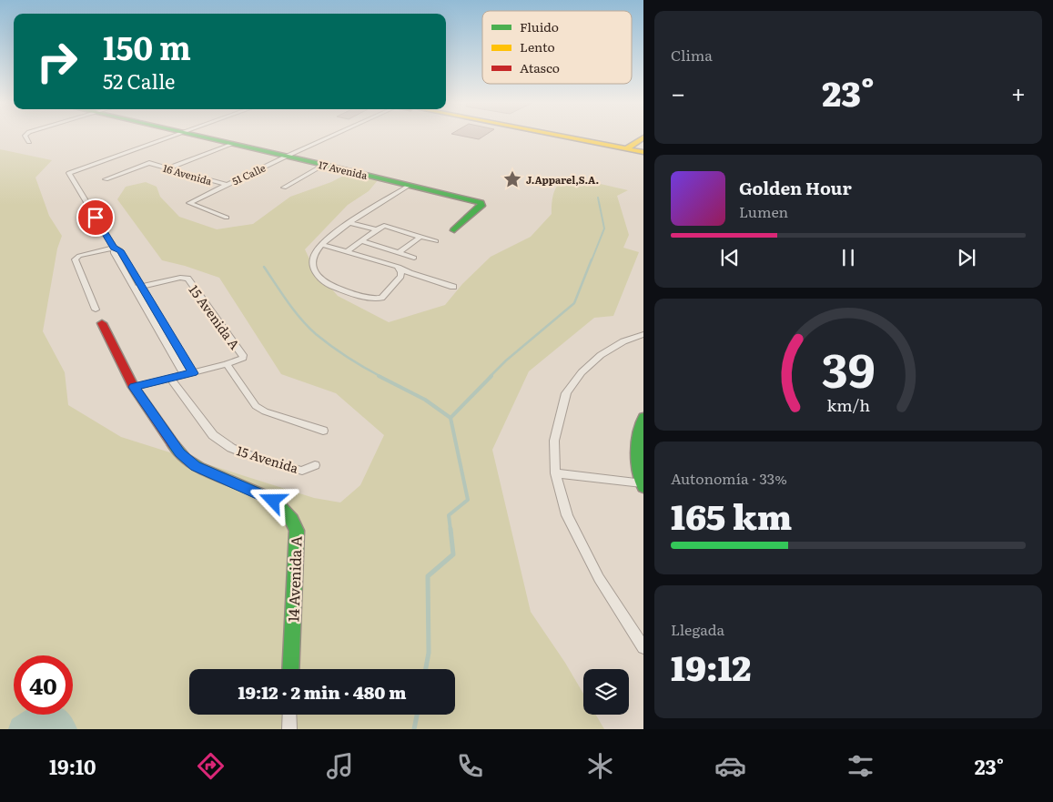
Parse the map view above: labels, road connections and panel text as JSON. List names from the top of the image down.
{
  "streets": {
    "street": [
      "17 Avenida",
      "16 Avenida",
      "51 Calle",
      "15 Avenida A",
      "15 Avenida",
      "14 Avenida A"
    ]
  },
  "crossings": [
    ["17 Avenida", "51 Calle"],
    ["16 Avenida", "51 Calle"]
  ],
  "places": {
    "place": ["J.Apparel,S.A."]
  },
  "legend": ["Fluido", "Lento", "Atasco"],
  "page": {
    "tile": [
      "Clima",
      ["Autonomía · 33%", "165 km"],
      ["Llegada", "19:12"]
    ],
    "turn": ["150 m", "52 Calle"],
    "heat": ["−", "23°", "+"],
    "song": ["Golden Hour", "Lumen"],
    "limit": "40",
    "trip": "19:12 · 2 min · 480 m",
    "tabs": ["19:10", "23°"],
    "gauge": ["39", "km/h"]
  }
}
